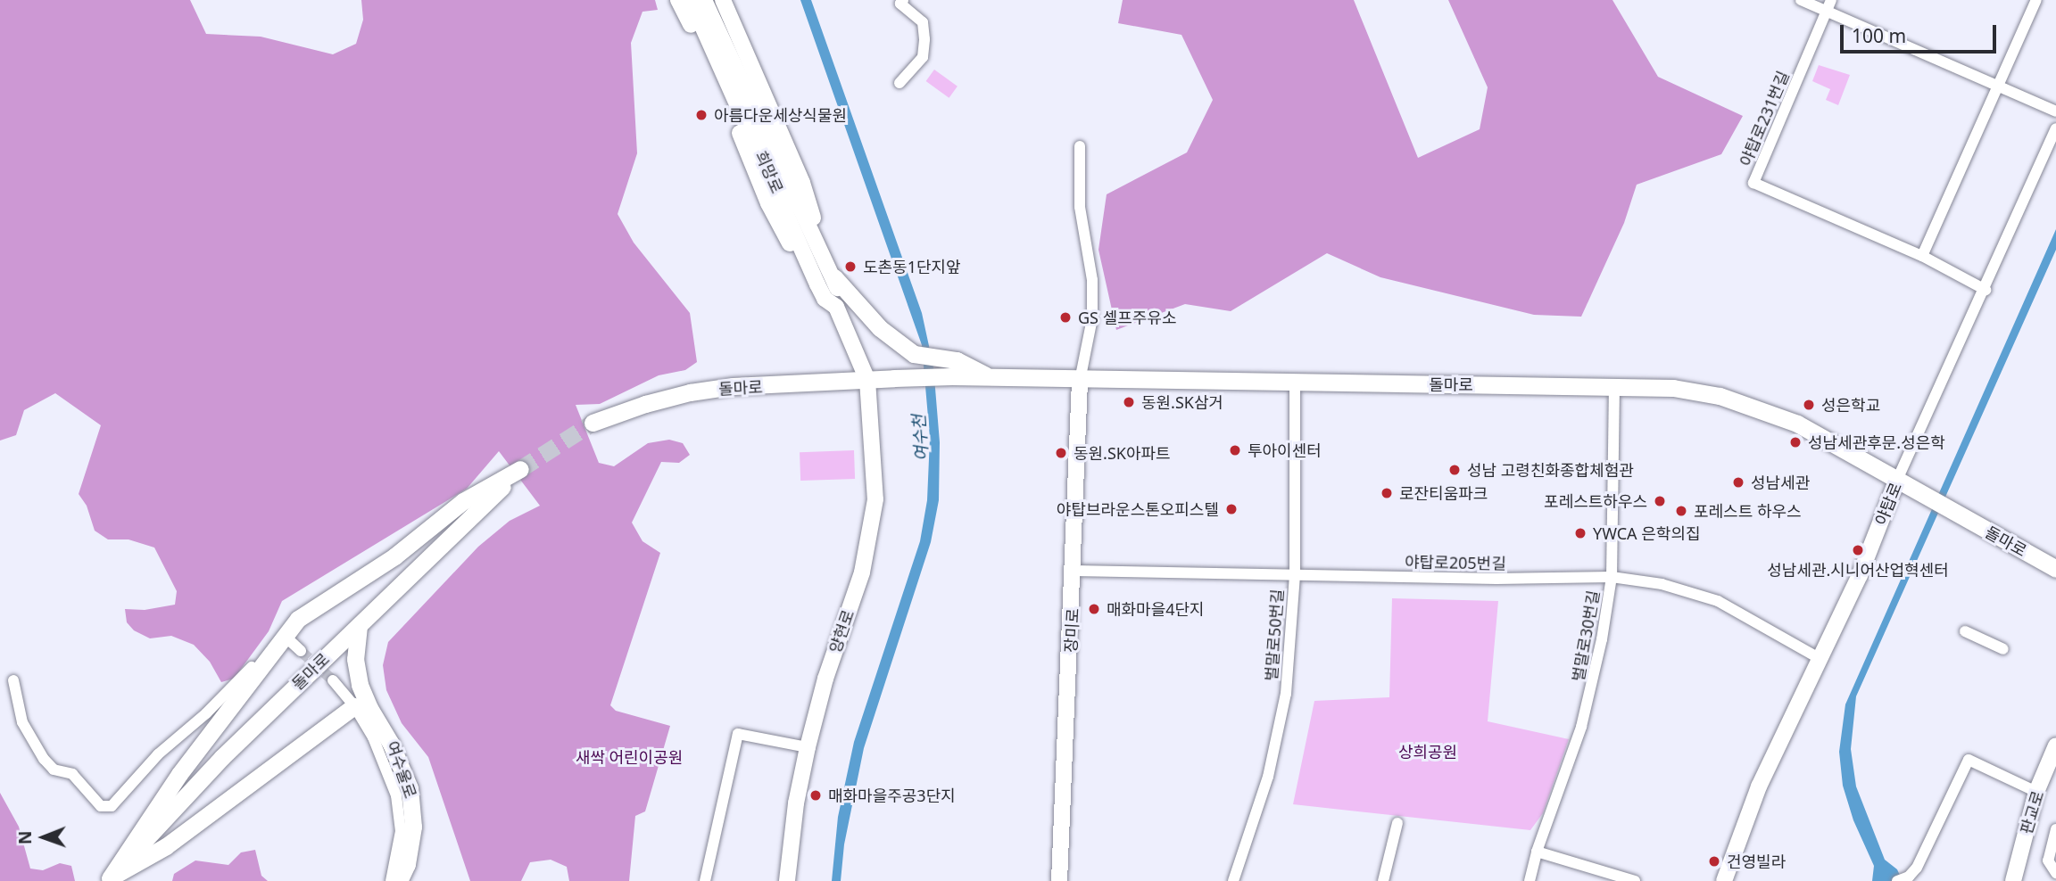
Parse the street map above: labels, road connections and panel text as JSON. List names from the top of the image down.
{
  "streets": {
    "main road": [
      "희망로",
      "돌마로",
      "야탑로",
      "장미로",
      "양현로",
      "판교로"
    ],
    "street": [
      "야탑로231번길",
      "야탑로205번길",
      "벌말로50번길",
      "벌말로30번길",
      "여수울로"
    ]
  },
  "crossings": [
    ["야탑로231번길", "야탑로"],
    ["희망로", "돌마로"],
    ["희망로", "양현로"],
    ["돌마로", "야탑로"],
    ["돌마로", "장미로"],
    ["돌마로", "양현로"],
    ["돌마로", "벌말로50번길"],
    ["돌마로", "벌말로30번길"],
    ["야탑로", "야탑로205번길"],
    ["야탑로205번길", "장미로"],
    ["야탑로205번길", "벌말로50번길"],
    ["야탑로205번길", "벌말로30번길"]
  ],
  "water": ["여수천"],
  "parks": ["상희공원", "새싹 어린이공원"],
  "places": [
    "아름다운세상식물원",
    "도촌동1단지앞",
    "GS 셀프주유소",
    "동원.SK삼거",
    "성은학교",
    "성남세관후문.성은학",
    "투아이센터",
    "동원.SK아파트",
    "성남 고령친화종합체험관",
    "성남세관",
    "로잔티움파크",
    "포레스트하우스",
    "야탑브라운스톤오피스텔",
    "포레스트 하우스",
    "YWCA 은학의집",
    "성남세관.시니어산업혁센터",
    "매화마을4단지",
    "매화마을주공3단지",
    "건영빌라"
  ],
  "scale_bar": "100 m",
  "north": "left"
}
